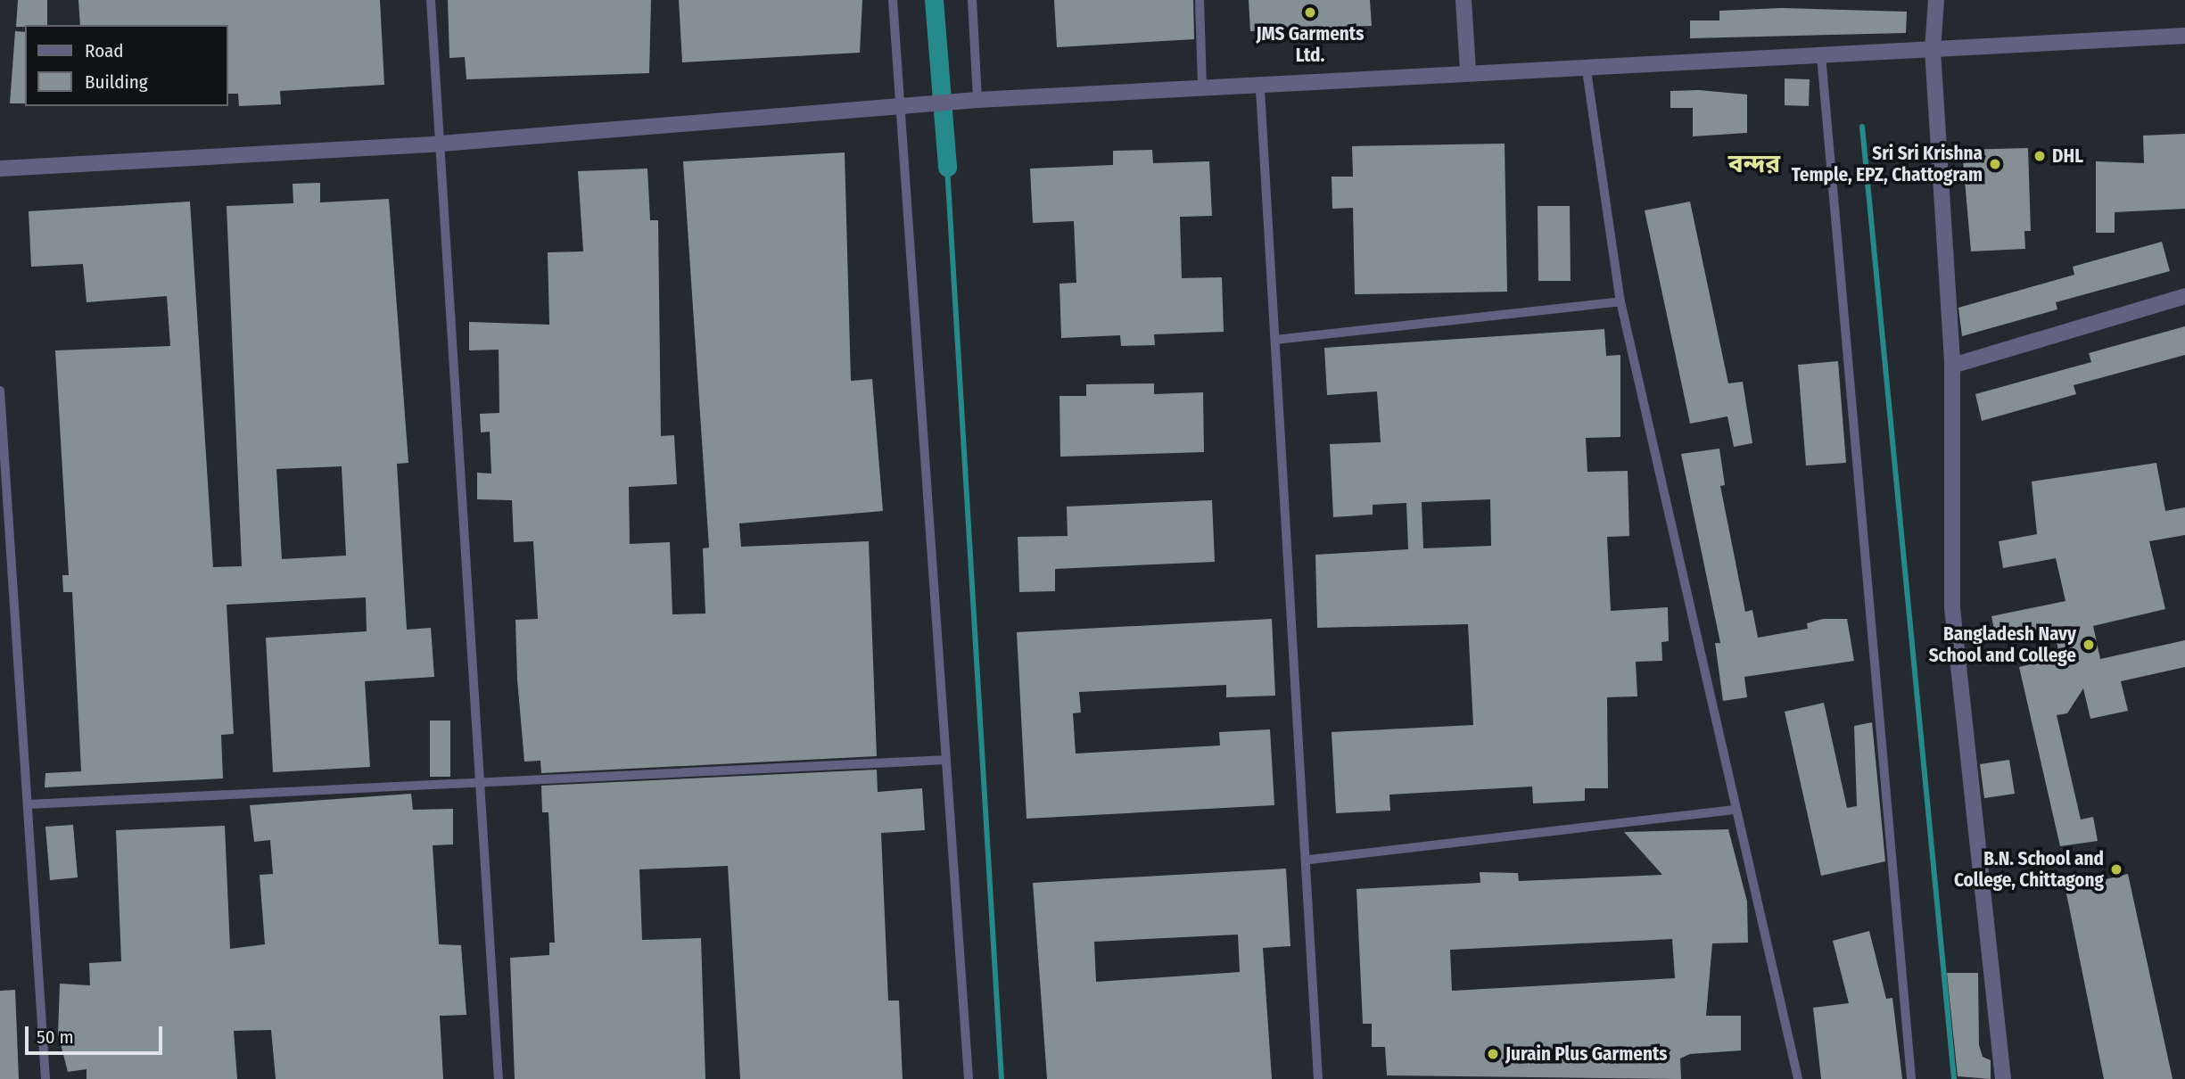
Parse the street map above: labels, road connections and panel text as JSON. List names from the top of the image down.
{
  "districts": ["বন্দর"],
  "places": [
    "JMS Garments Ltd.",
    "DHL",
    "Sri Sri Krishna Temple, EPZ, Chattogram",
    "Bangladesh Navy School and College",
    "B.N. School and College, Chittagong",
    "Jurain Plus Garments"
  ],
  "legend": ["Road", "Building"],
  "scale_bar": "50 m"
}
